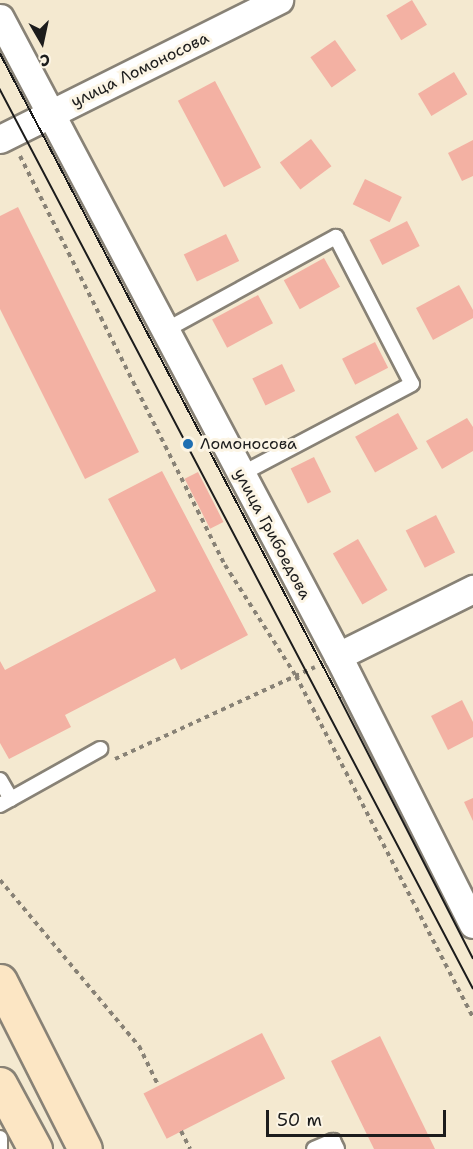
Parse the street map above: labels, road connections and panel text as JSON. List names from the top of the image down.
{
  "streets": {
    "street": ["улица Ломоносова", "улица Грибоедова"]
  },
  "crossings": [
    ["улица Ломоносова", "улица Грибоедова"]
  ],
  "places": ["Ломоносова"],
  "scale_bar": "50 m",
  "north": "bottom"
}
